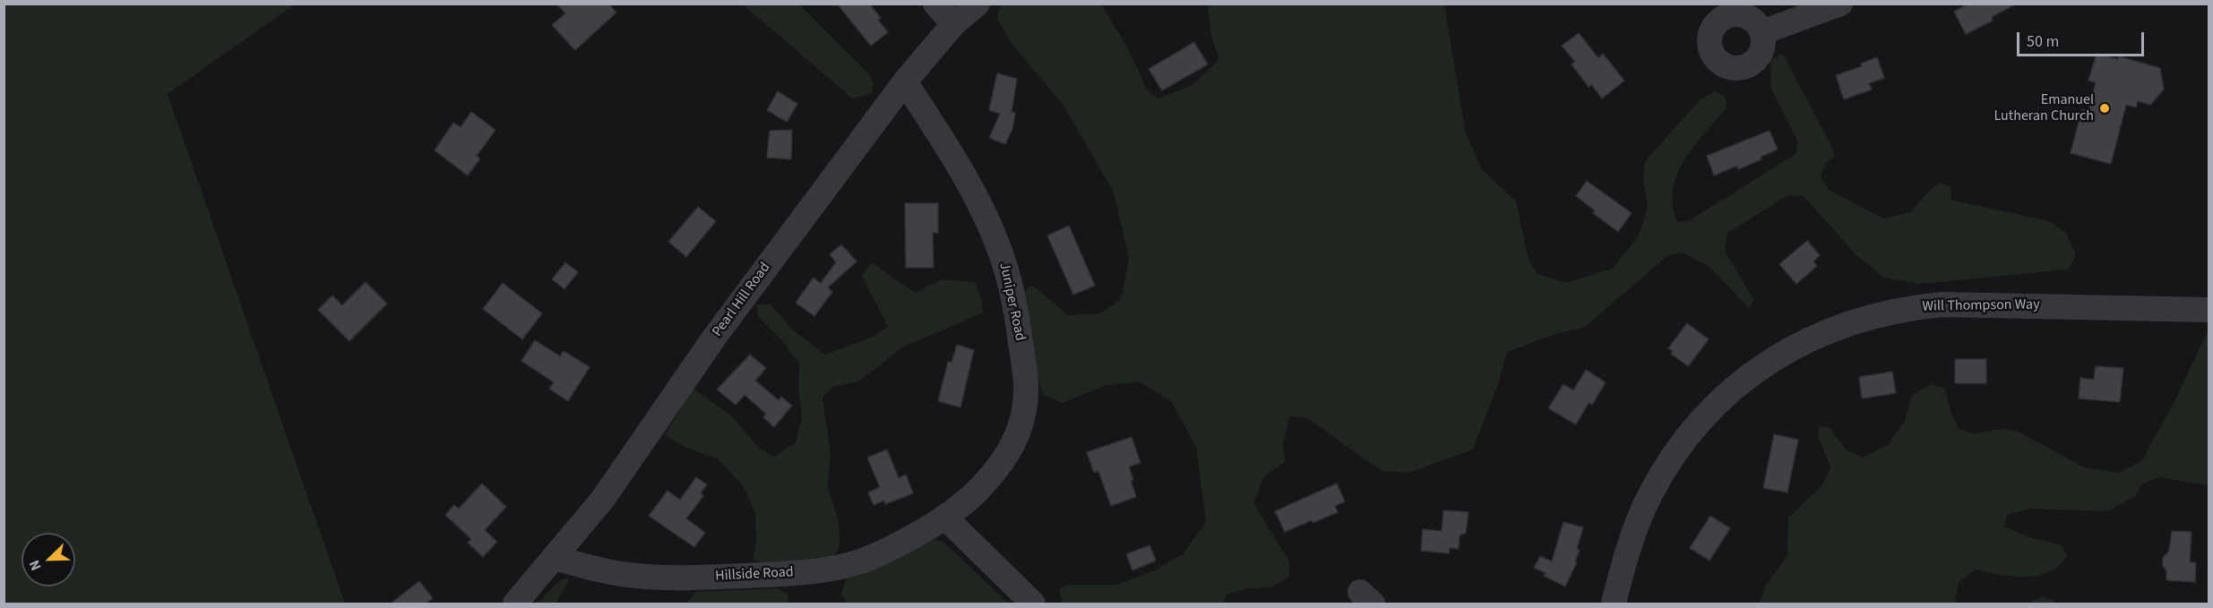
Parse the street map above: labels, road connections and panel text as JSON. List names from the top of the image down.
{
  "streets": {
    "street": [
      "Pearl Hill Road",
      "Juniper Road",
      "Will Thompson Way",
      "Hillside Road"
    ]
  },
  "crossings": [
    ["Pearl Hill Road", "Juniper Road"],
    ["Pearl Hill Road", "Hillside Road"],
    ["Juniper Road", "Hillside Road"]
  ],
  "places": ["Emanuel Lutheran Church"],
  "scale_bar": "50 m",
  "north": "bottom left"
}
